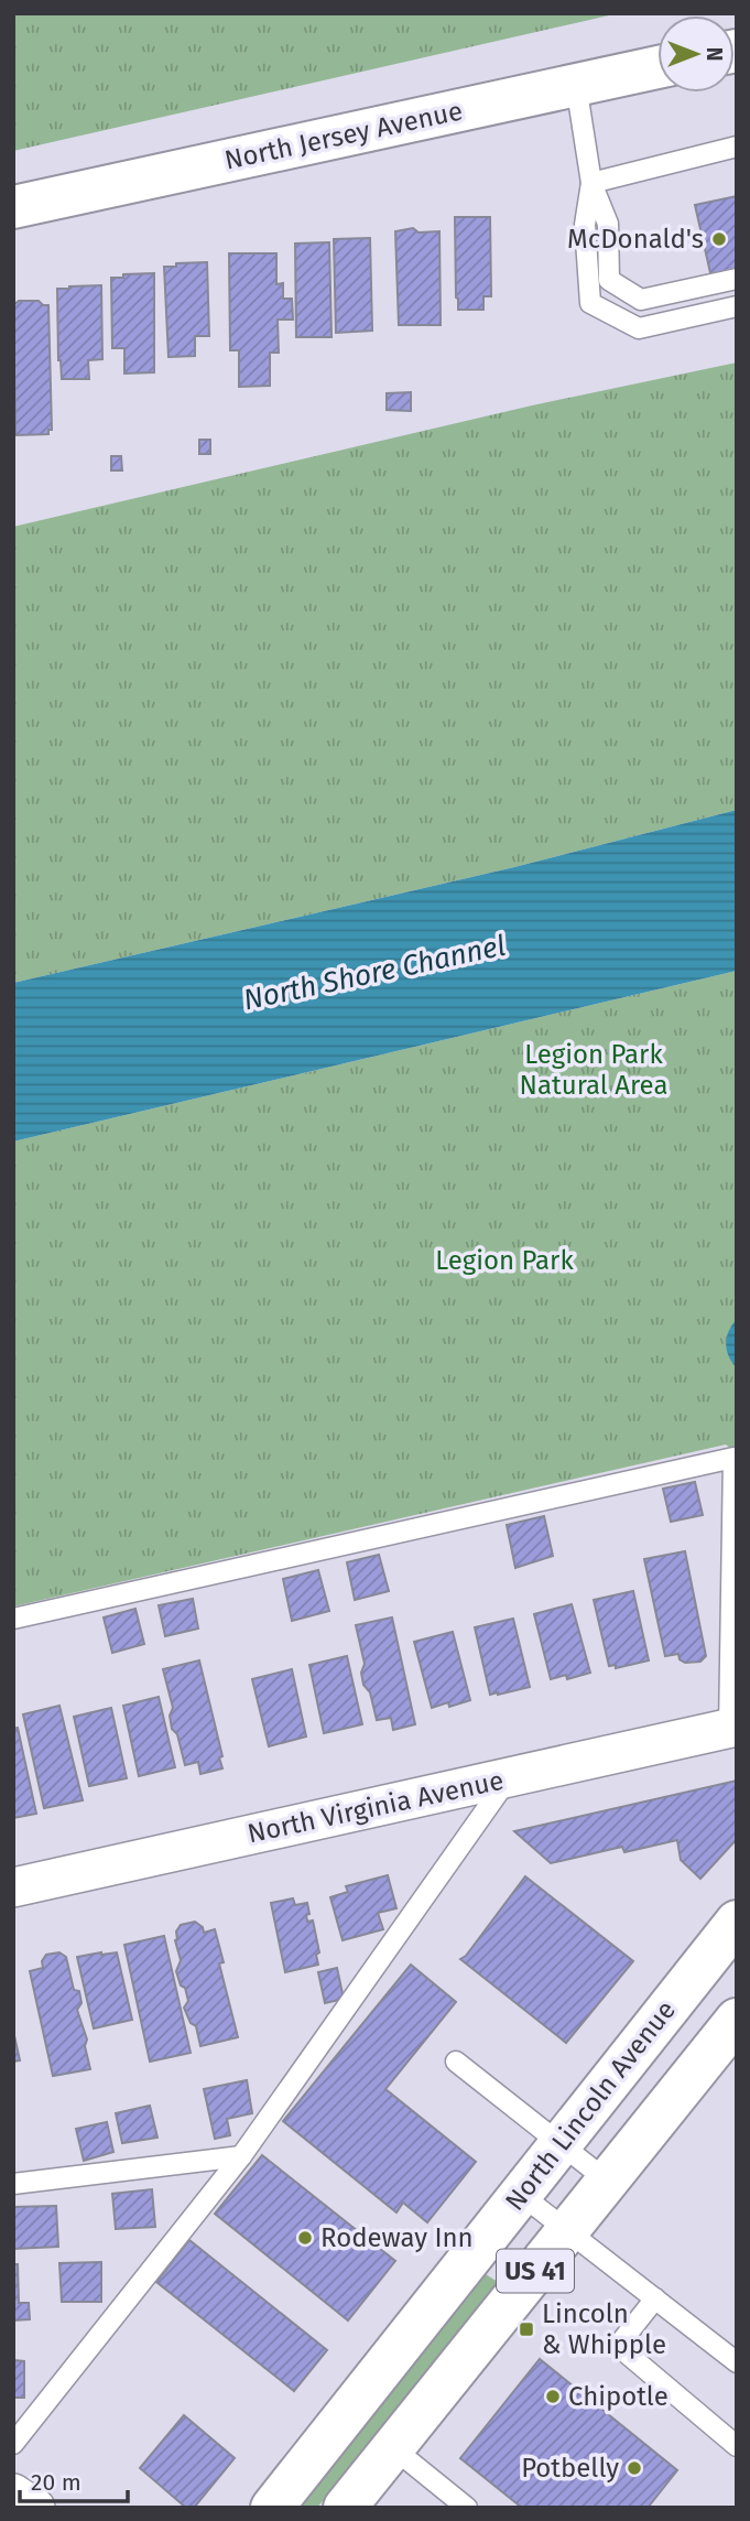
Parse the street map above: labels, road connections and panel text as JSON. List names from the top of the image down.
{
  "streets": {
    "main road": ["North Jersey Avenue", "North Lincoln Avenue", "US 41"],
    "street": ["North Virginia Avenue"]
  },
  "water": ["North Shore Channel"],
  "parks": ["Legion Park Natural Area", "Legion Park"],
  "places": {
    "other": [
      "McDonald's",
      "Rodeway Inn",
      "Chipotle",
      "Potbelly"
    ],
    "transit": ["Lincoln & Whipple"]
  },
  "scale_bar": "20 m",
  "north": "right"
}
